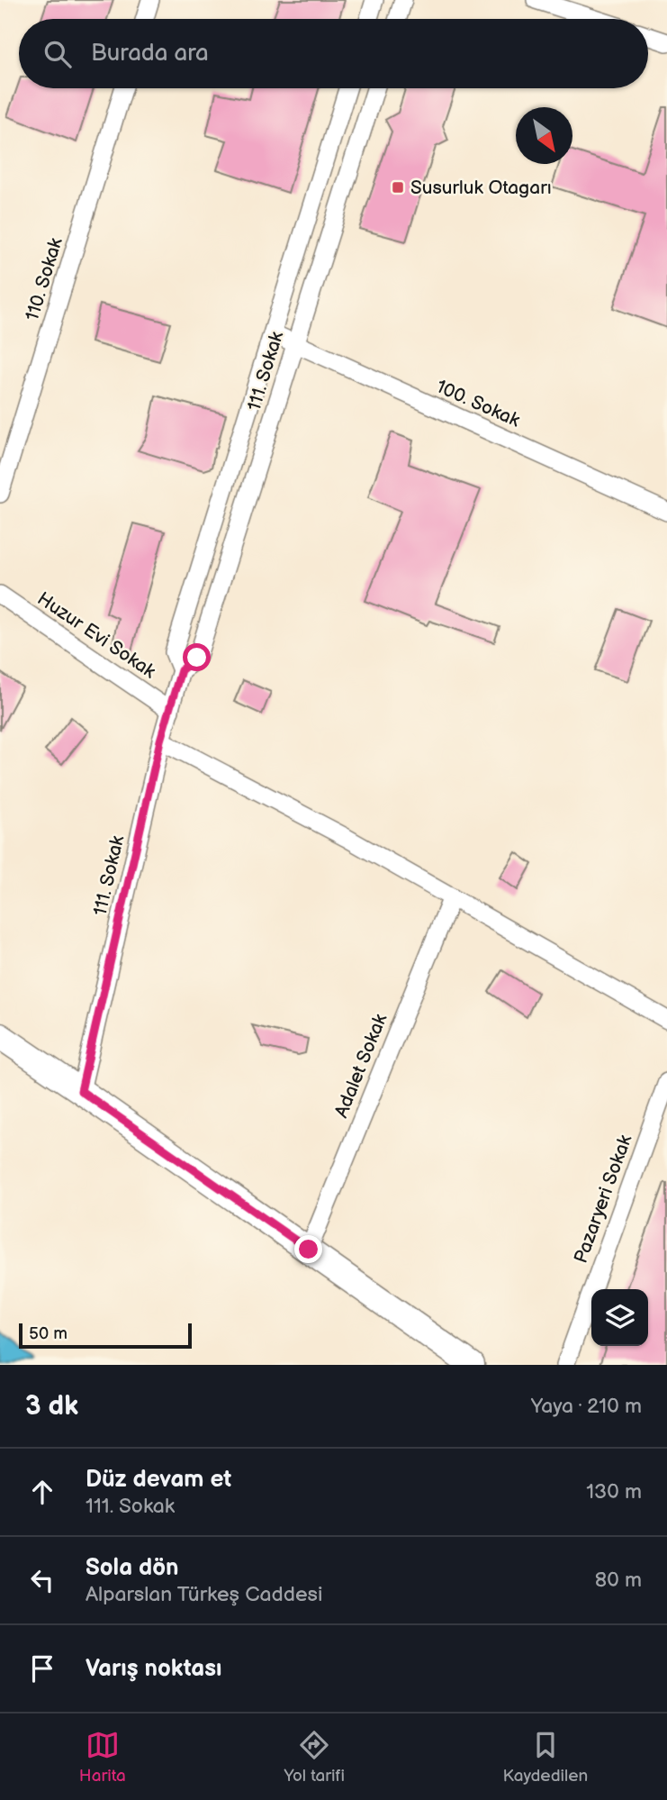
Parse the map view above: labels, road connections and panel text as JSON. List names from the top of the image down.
{
  "streets": {
    "street": [
      "110. Sokak",
      "111. Sokak",
      "100. Sokak",
      "Huzur Evi Sokak",
      "Adalet Sokak",
      "Pazaryeri Sokak"
    ]
  },
  "crossings": [
    ["111. Sokak", "100. Sokak"],
    ["111. Sokak", "Huzur Evi Sokak"]
  ],
  "places": {
    "transit": ["Susurluk Otagarı"]
  },
  "scale_bar": "50 m",
  "north": "bottom right",
  "page": {
    "search": "Burada ara",
    "scale": "50 m",
    "heading": ["3 dk", "Yaya · 210 m"],
    "list": [
      ["Düz devam et", "111. Sokak", "130 m"],
      ["Sola dön", "Alparslan Türkeş Caddesi", "80 m"],
      "Varış noktası"
    ],
    "nav": ["Harita", "Yol tarifi", "Kaydedilen"]
  }
}
